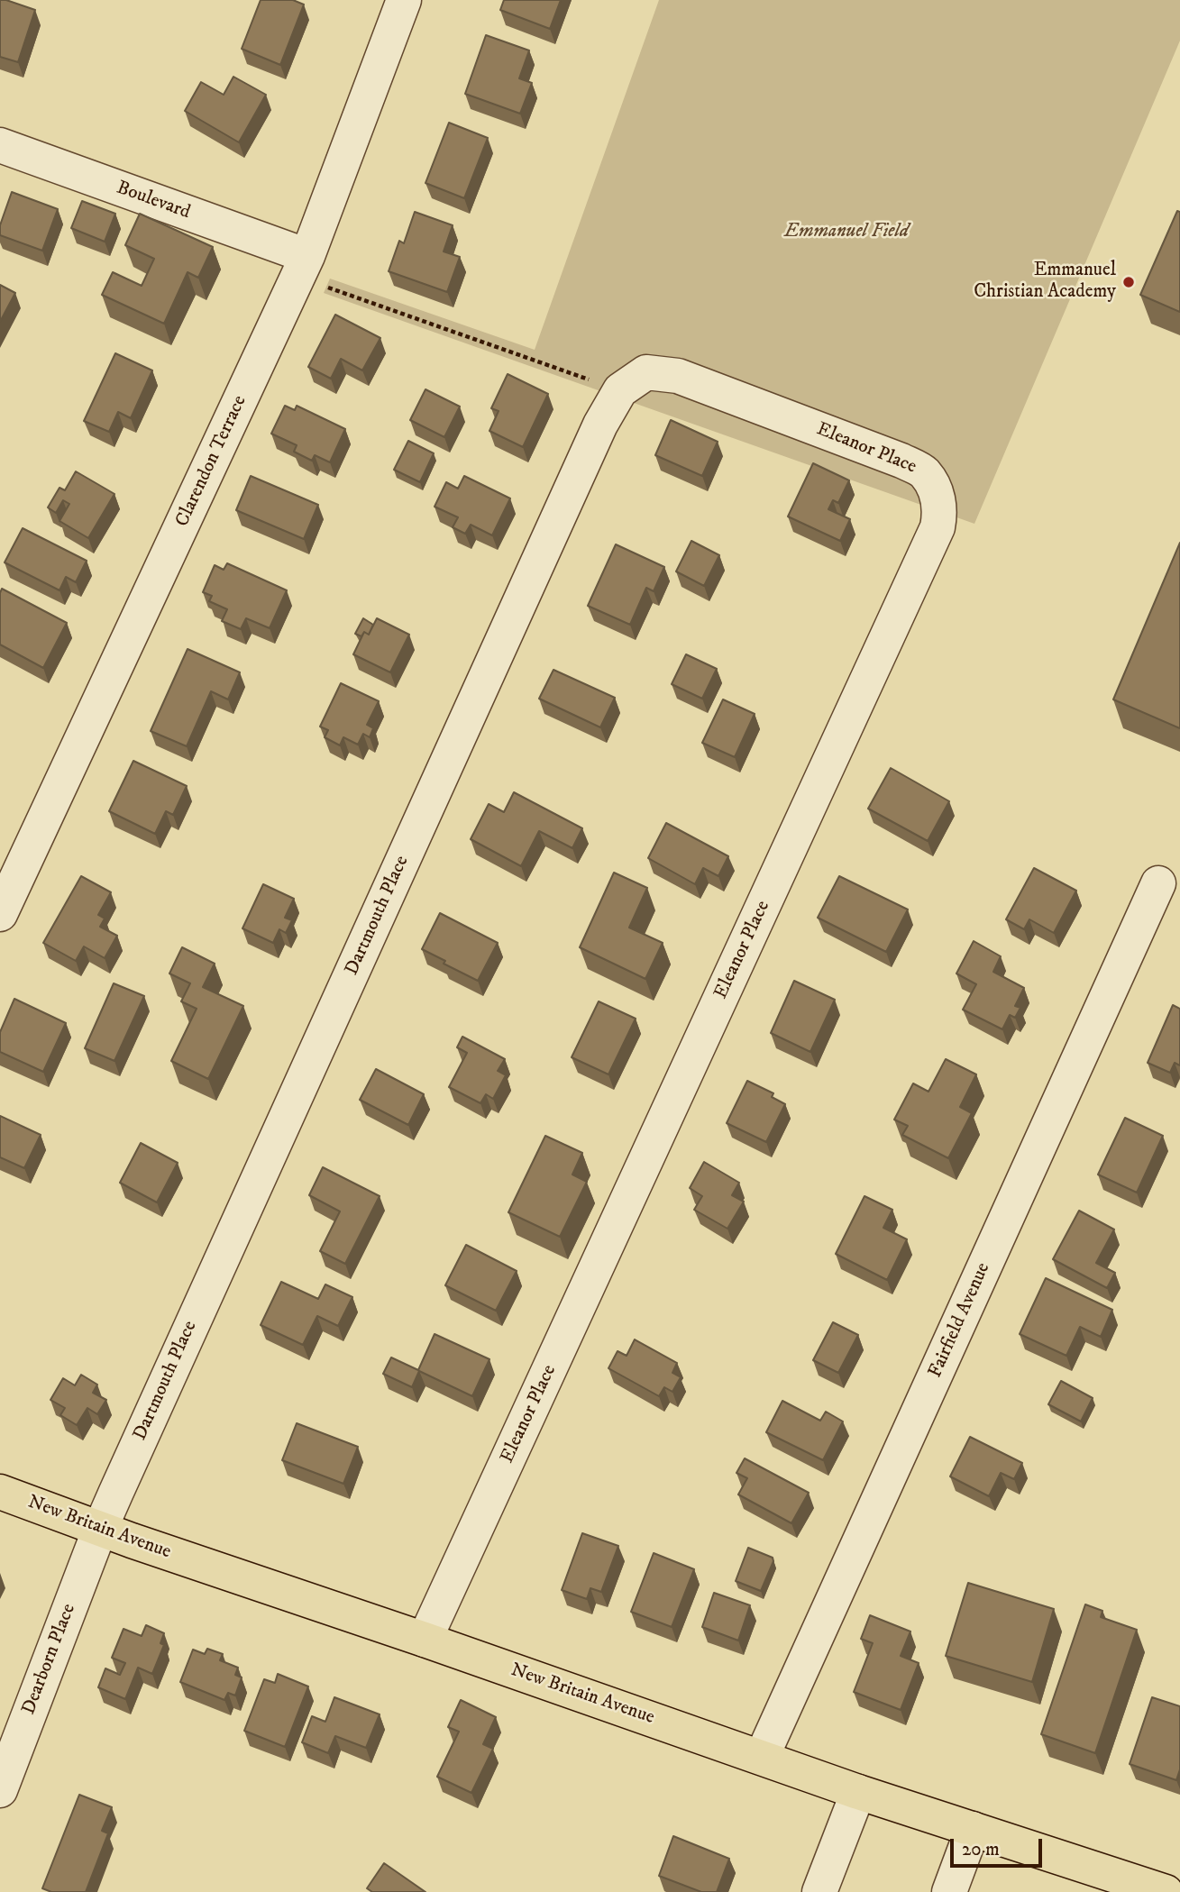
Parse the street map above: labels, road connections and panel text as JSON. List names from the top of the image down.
{
  "streets": {
    "main road": ["New Britain Avenue"],
    "street": [
      "Boulevard",
      "Eleanor Place",
      "Clarendon Terrace",
      "Dartmouth Place",
      "Fairfield Avenue",
      "Dearborn Place"
    ]
  },
  "crossings": [
    ["Boulevard", "Clarendon Terrace"],
    ["Eleanor Place", "Dartmouth Place"],
    ["Eleanor Place", "New Britain Avenue"],
    ["Dartmouth Place", "New Britain Avenue"],
    ["Dartmouth Place", "Dearborn Place"],
    ["Fairfield Avenue", "New Britain Avenue"],
    ["New Britain Avenue", "Dearborn Place"]
  ],
  "parks": ["Emmanuel Field"],
  "places": ["Emmanuel Christian Academy"],
  "scale_bar": "20 m"
}
